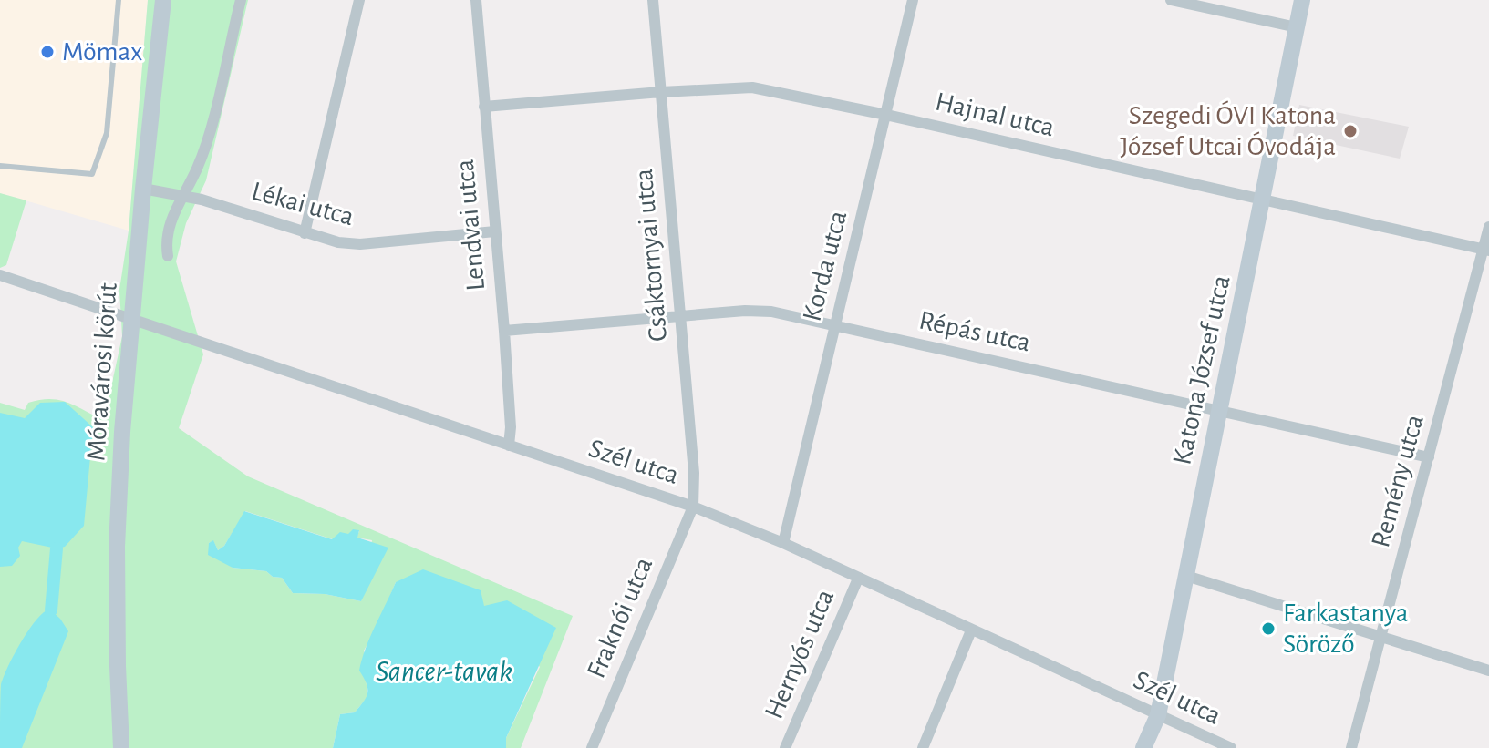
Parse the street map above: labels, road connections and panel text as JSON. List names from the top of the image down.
{
  "streets": {
    "street": [
      "Hajnal utca",
      "Lékai utca",
      "Lendvai utca",
      "Csáktornyai utca",
      "Korda utca",
      "Répás utca",
      "Katona József utca",
      "Móravárosi körút",
      "Szél utca",
      "Remény utca",
      "Fraknói utca",
      "Hernyós utca"
    ]
  },
  "crossings": [
    ["Hajnal utca", "Lendvai utca"],
    ["Hajnal utca", "Csáktornyai utca"],
    ["Hajnal utca", "Korda utca"],
    ["Hajnal utca", "Katona József utca"],
    ["Hajnal utca", "Remény utca"],
    ["Lékai utca", "Lendvai utca"],
    ["Lékai utca", "Móravárosi körút"],
    ["Lendvai utca", "Répás utca"],
    ["Lendvai utca", "Szél utca"],
    ["Csáktornyai utca", "Répás utca"],
    ["Csáktornyai utca", "Szél utca"],
    ["Csáktornyai utca", "Fraknói utca"],
    ["Korda utca", "Répás utca"],
    ["Korda utca", "Szél utca"],
    ["Répás utca", "Katona József utca"],
    ["Répás utca", "Remény utca"],
    ["Katona József utca", "Szél utca"],
    ["Móravárosi körút", "Szél utca"],
    ["Szél utca", "Fraknói utca"],
    ["Szél utca", "Hernyós utca"]
  ],
  "water": ["Sancer-tavak"],
  "places": ["Mömax", "Szegedi ÓVI Katona József Utcai Óvodája", "Farkastanya Söröző"]
}
